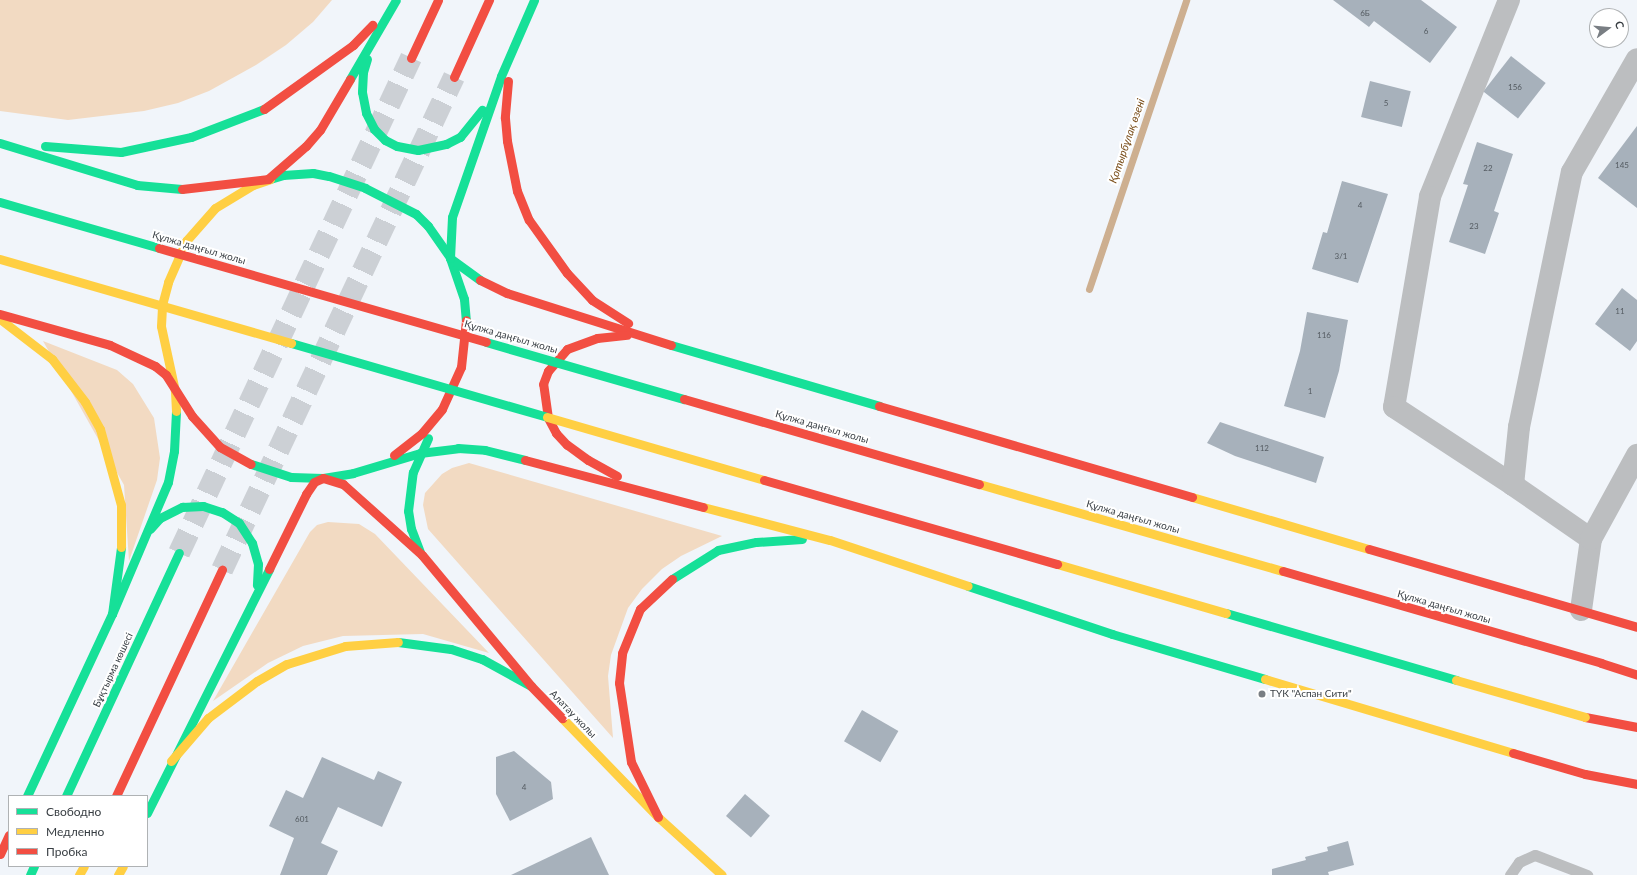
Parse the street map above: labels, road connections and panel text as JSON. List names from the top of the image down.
{
  "streets": {
    "main road": ["Құлжа даңғыл жолы", "Бұқтырма көшесі", "Алатау жолы"]
  },
  "water": ["Қотырбұлақ өзені"],
  "places": ["ТҮК \"Аспан Сити\""],
  "house_numbers": [
    "6Б",
    "6",
    "156",
    "5",
    "145",
    "22",
    "4",
    "23",
    "3/1",
    "11",
    "116",
    "1",
    "112",
    "4",
    "601"
  ],
  "legend": ["Свободно", "Медленно", "Пробка"],
  "north": "right"
}
